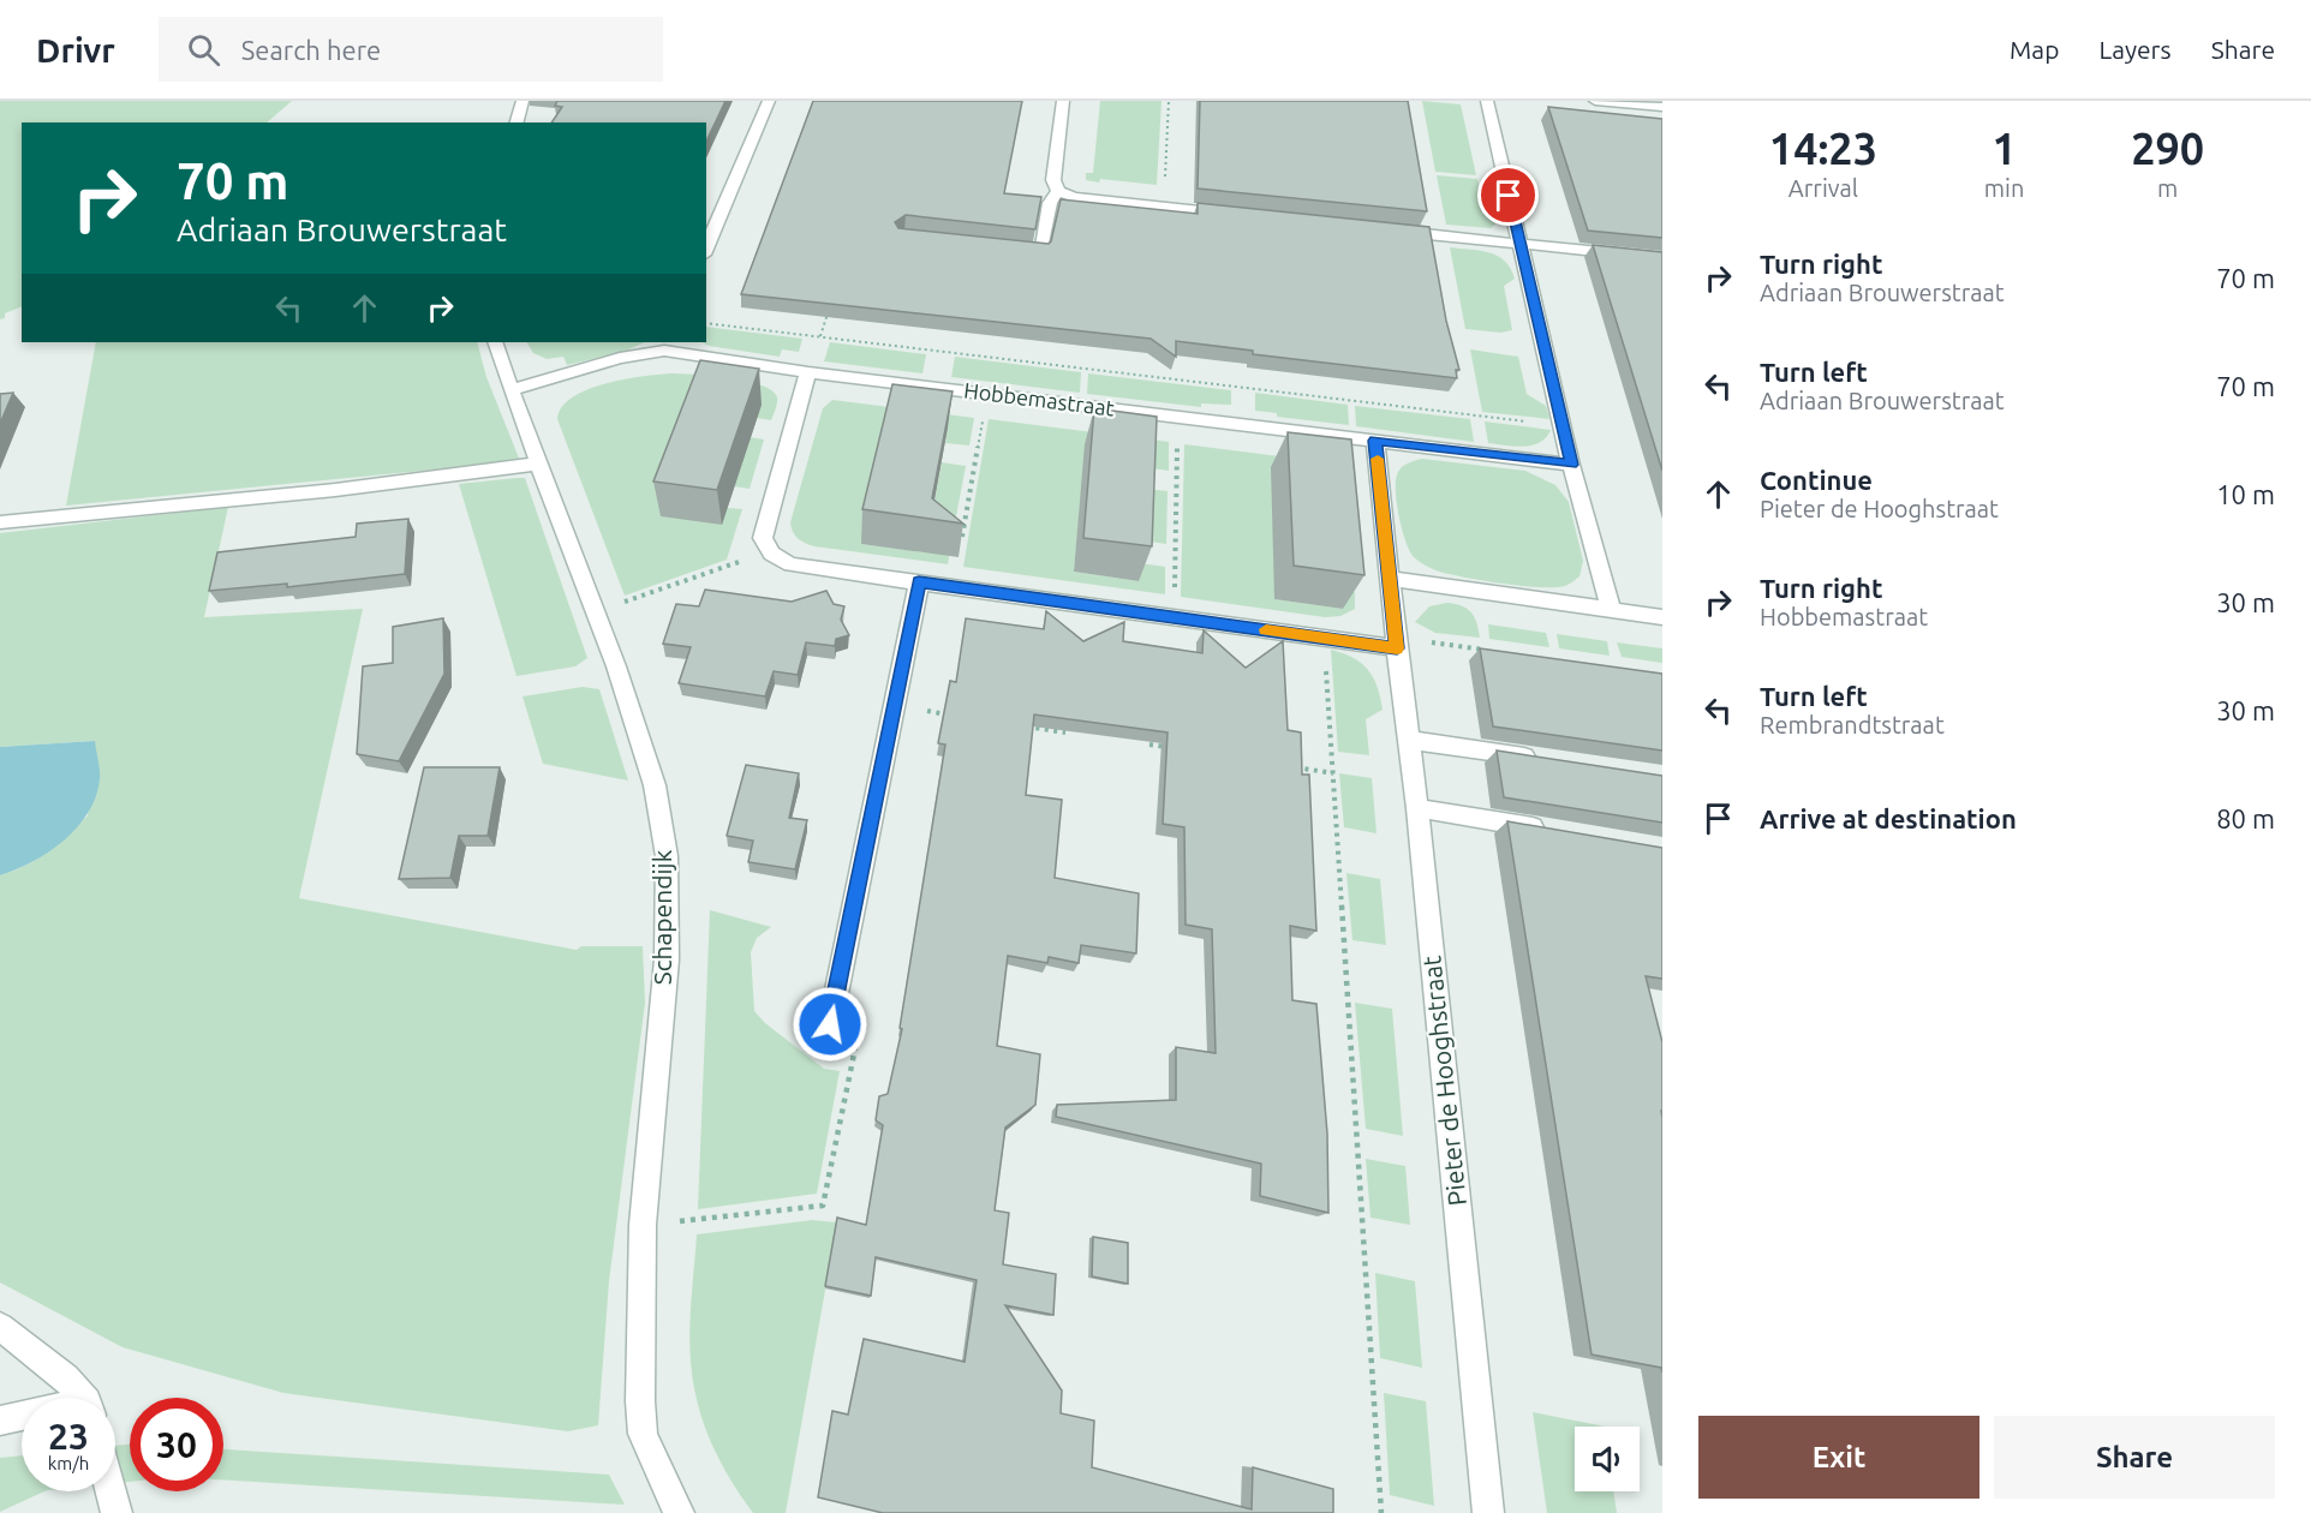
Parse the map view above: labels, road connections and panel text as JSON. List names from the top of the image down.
{
  "streets": {
    "street": ["Hobbemastraat", "Schapendijk", "Pieter de Hooghstraat"]
  },
  "crossings": [
    ["Hobbemastraat", "Schapendijk"]
  ],
  "page": {
    "header": "Drivr",
    "search": "Search here",
    "nav": ["Map", "Layers", "Share"],
    "eta": [
      "14:23",
      "Arrival",
      "1",
      "min",
      "290",
      "m"
    ],
    "turn": ["70 m", "Adriaan Brouwerstraat"],
    "list": [
      {
        "name": "Turn right",
        "note": "Adriaan Brouwerstraat",
        "value": "70 m"
      },
      {
        "name": "Turn left",
        "note": "Adriaan Brouwerstraat",
        "value": "70 m"
      },
      {
        "name": "Continue",
        "note": "Pieter de Hooghstraat",
        "value": "10 m"
      },
      {
        "name": "Turn right",
        "note": "Hobbemastraat",
        "value": "30 m"
      },
      {
        "name": "Turn left",
        "note": "Rembrandtstraat",
        "value": "30 m"
      },
      {
        "name": "Arrive at destination",
        "value": "80 m"
      }
    ],
    "speed": "23 km/h",
    "limit": "30",
    "buttons": ["Exit", "Share"]
  }
}
